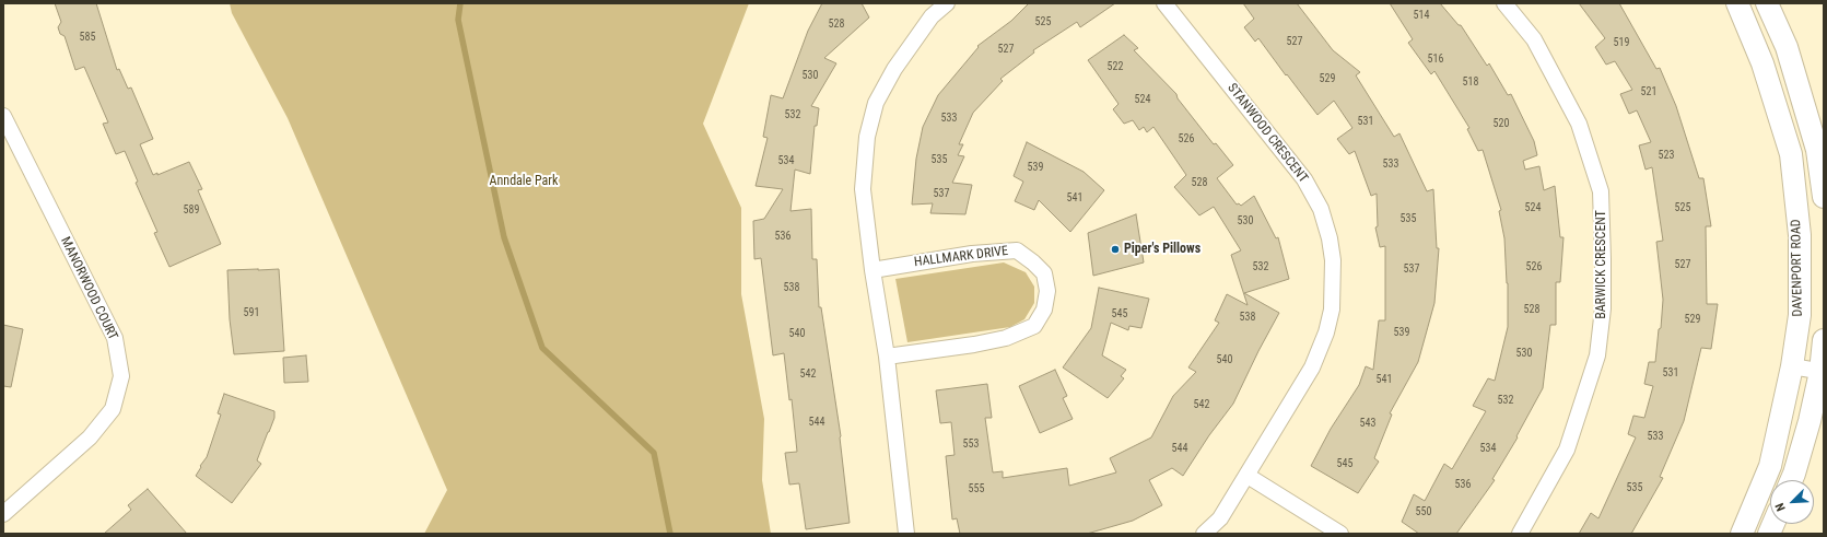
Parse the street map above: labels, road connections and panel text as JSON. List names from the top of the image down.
{
  "streets": {
    "street": [
      "STANWOOD CRESCENT",
      "HALLMARK DRIVE",
      "BARWICK CRESCENT",
      "DAVENPORT ROAD",
      "MANORWOOD COURT"
    ]
  },
  "parks": ["Anndale Park"],
  "places": ["Piper's Pillows"],
  "house_numbers": [
    "514",
    "525",
    "528",
    "585",
    "527",
    "519",
    "527",
    "516",
    "522",
    "530",
    "529",
    "518",
    "521",
    "524",
    "532",
    "533",
    "531",
    "520",
    "526",
    "523",
    "535",
    "534",
    "533",
    "539",
    "528",
    "537",
    "541",
    "524",
    "525",
    "589",
    "535",
    "530",
    "536",
    "527",
    "532",
    "526",
    "537",
    "538",
    "528",
    "591",
    "545",
    "538",
    "529",
    "539",
    "540",
    "530",
    "540",
    "531",
    "542",
    "541",
    "532",
    "542",
    "544",
    "543",
    "533",
    "553",
    "544",
    "534",
    "545",
    "536",
    "535",
    "555",
    "550"
  ],
  "north": "bottom left"
}
